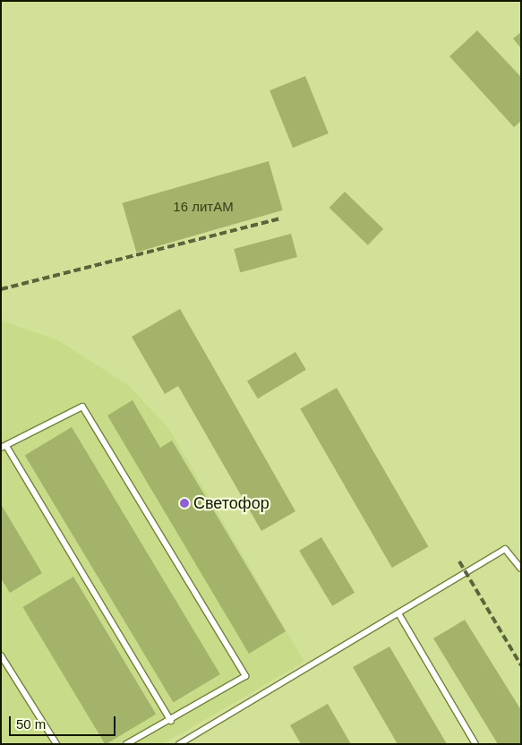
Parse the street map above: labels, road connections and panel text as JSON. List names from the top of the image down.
{
  "places": ["Светофор"],
  "house_numbers": ["16 литАМ"],
  "scale_bar": "50 m"
}
